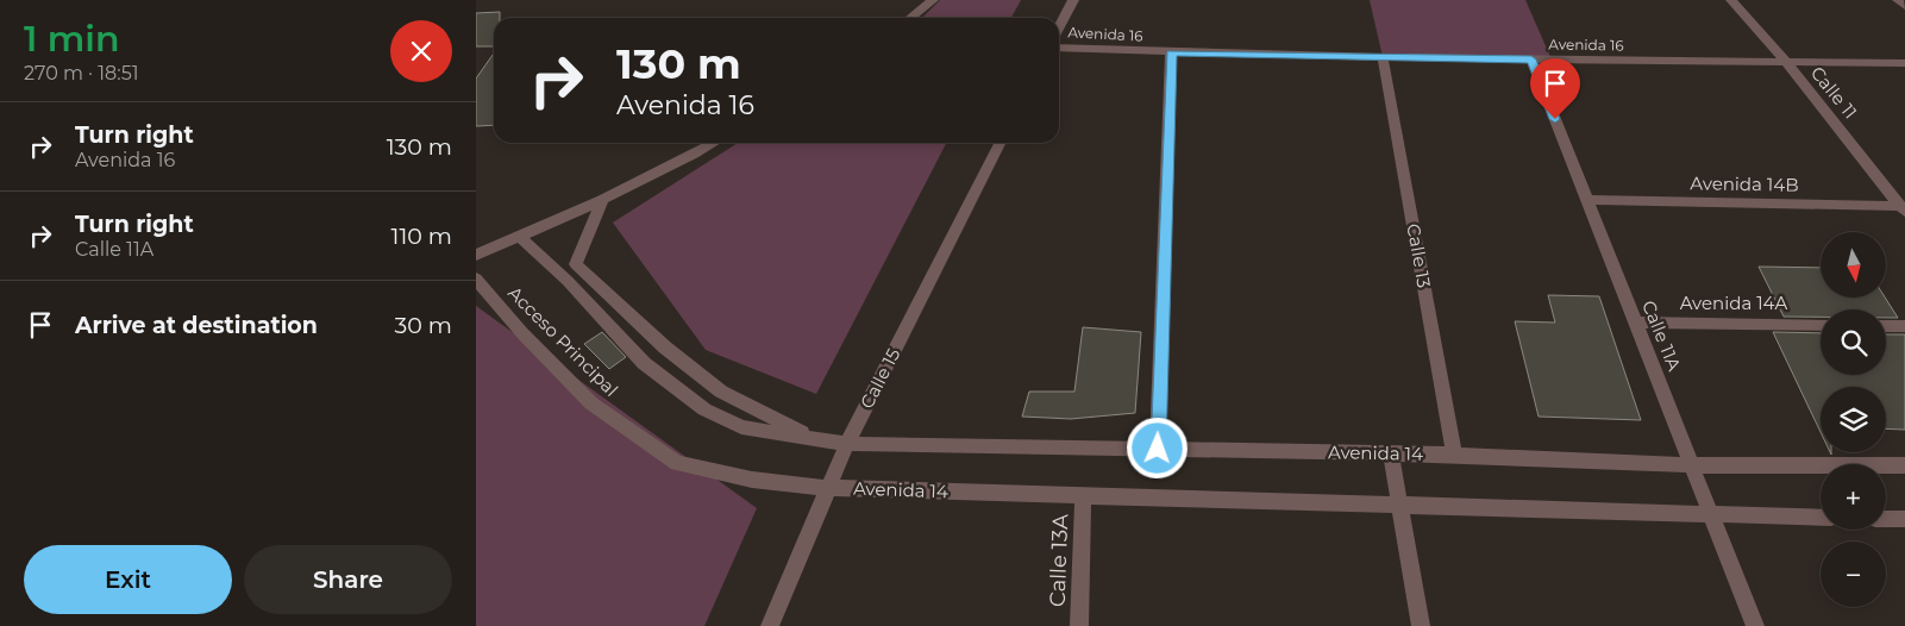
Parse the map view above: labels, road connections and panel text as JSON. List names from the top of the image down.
{
  "streets": {
    "street": [
      "Avenida 16",
      "Calle 11",
      "Avenida 14B",
      "Calle 13",
      "Avenida 14A",
      "Calle 11A",
      "Acceso Principal",
      "Calle 15",
      "Avenida 14",
      "Calle 13A"
    ]
  },
  "crossings": [
    ["Avenida 16", "Calle 11"],
    ["Avenida 16", "Calle 13"],
    ["Avenida 16", "Calle 11A"],
    ["Calle 11", "Avenida 14B"],
    ["Avenida 14B", "Calle 11A"],
    ["Calle 13", "Avenida 14"],
    ["Avenida 14A", "Calle 11A"],
    ["Calle 11A", "Avenida 14"],
    ["Acceso Principal", "Calle 15"],
    ["Acceso Principal", "Avenida 14"],
    ["Calle 15", "Avenida 14"],
    ["Avenida 14", "Calle 13A"]
  ],
  "north": "bottom",
  "page": {
    "heading": ["1 min", "270 m · 18:51"],
    "turn": ["130 m", "Avenida 16"],
    "list": [
      {
        "name": "Turn right",
        "note": "Avenida 16",
        "value": "130 m"
      },
      {
        "name": "Turn right",
        "note": "Calle 11A",
        "value": "110 m"
      },
      {
        "name": "Arrive at destination",
        "value": "30 m"
      }
    ],
    "map_buttons": ["+", "−"],
    "buttons": ["Exit", "Share"]
  }
}
